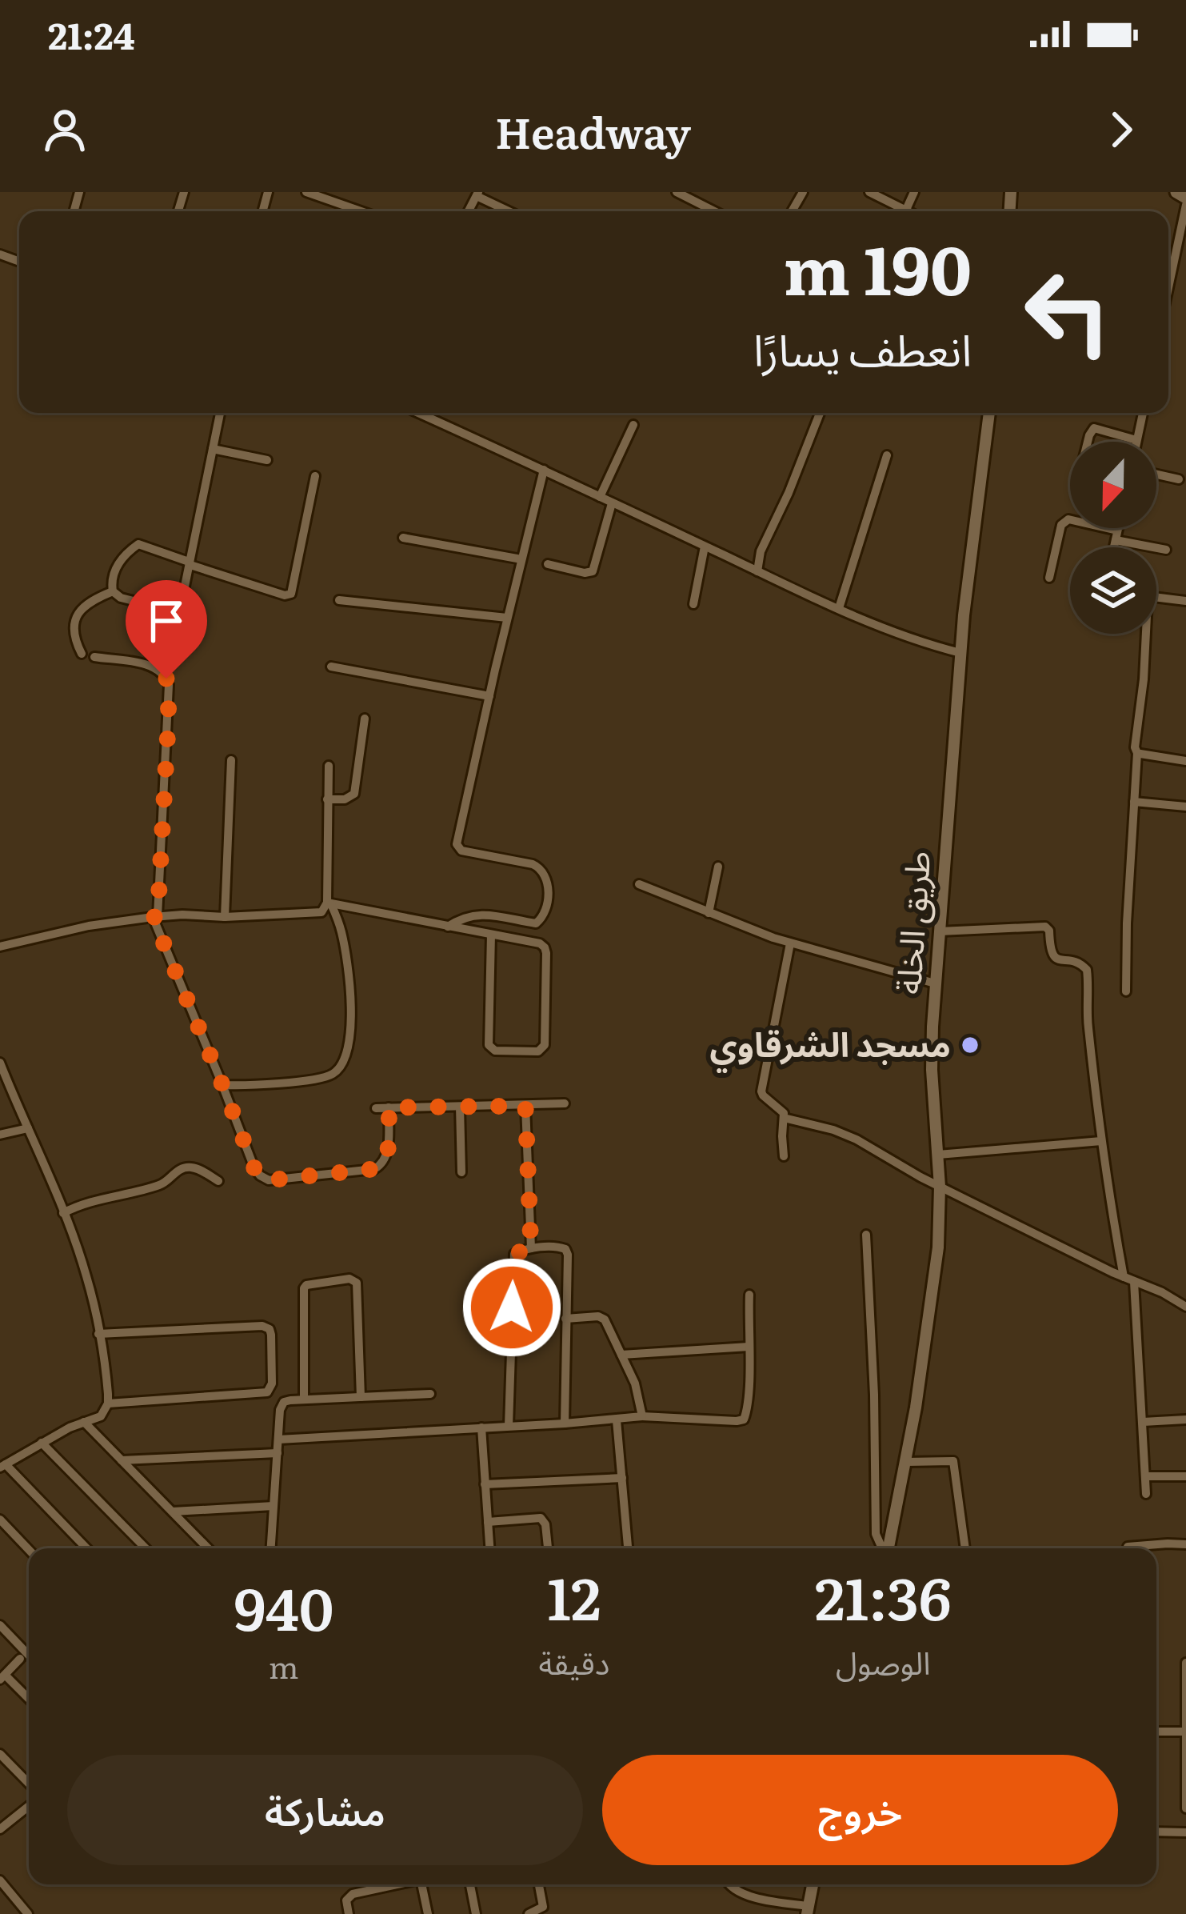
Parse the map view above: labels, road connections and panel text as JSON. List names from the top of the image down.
{
  "streets": {
    "street": ["طريق الخلة"]
  },
  "places": ["مسجد الشرقاوي"],
  "north": "bottom",
  "page": {
    "status": "21:24",
    "header": "Headway",
    "turn": ["190 m", "انعطف يسارًا"],
    "eta": [
      "21:36",
      "الوصول",
      "12",
      "دقيقة",
      "940",
      "m"
    ],
    "buttons": ["خروج", "مشاركة"]
  }
}
